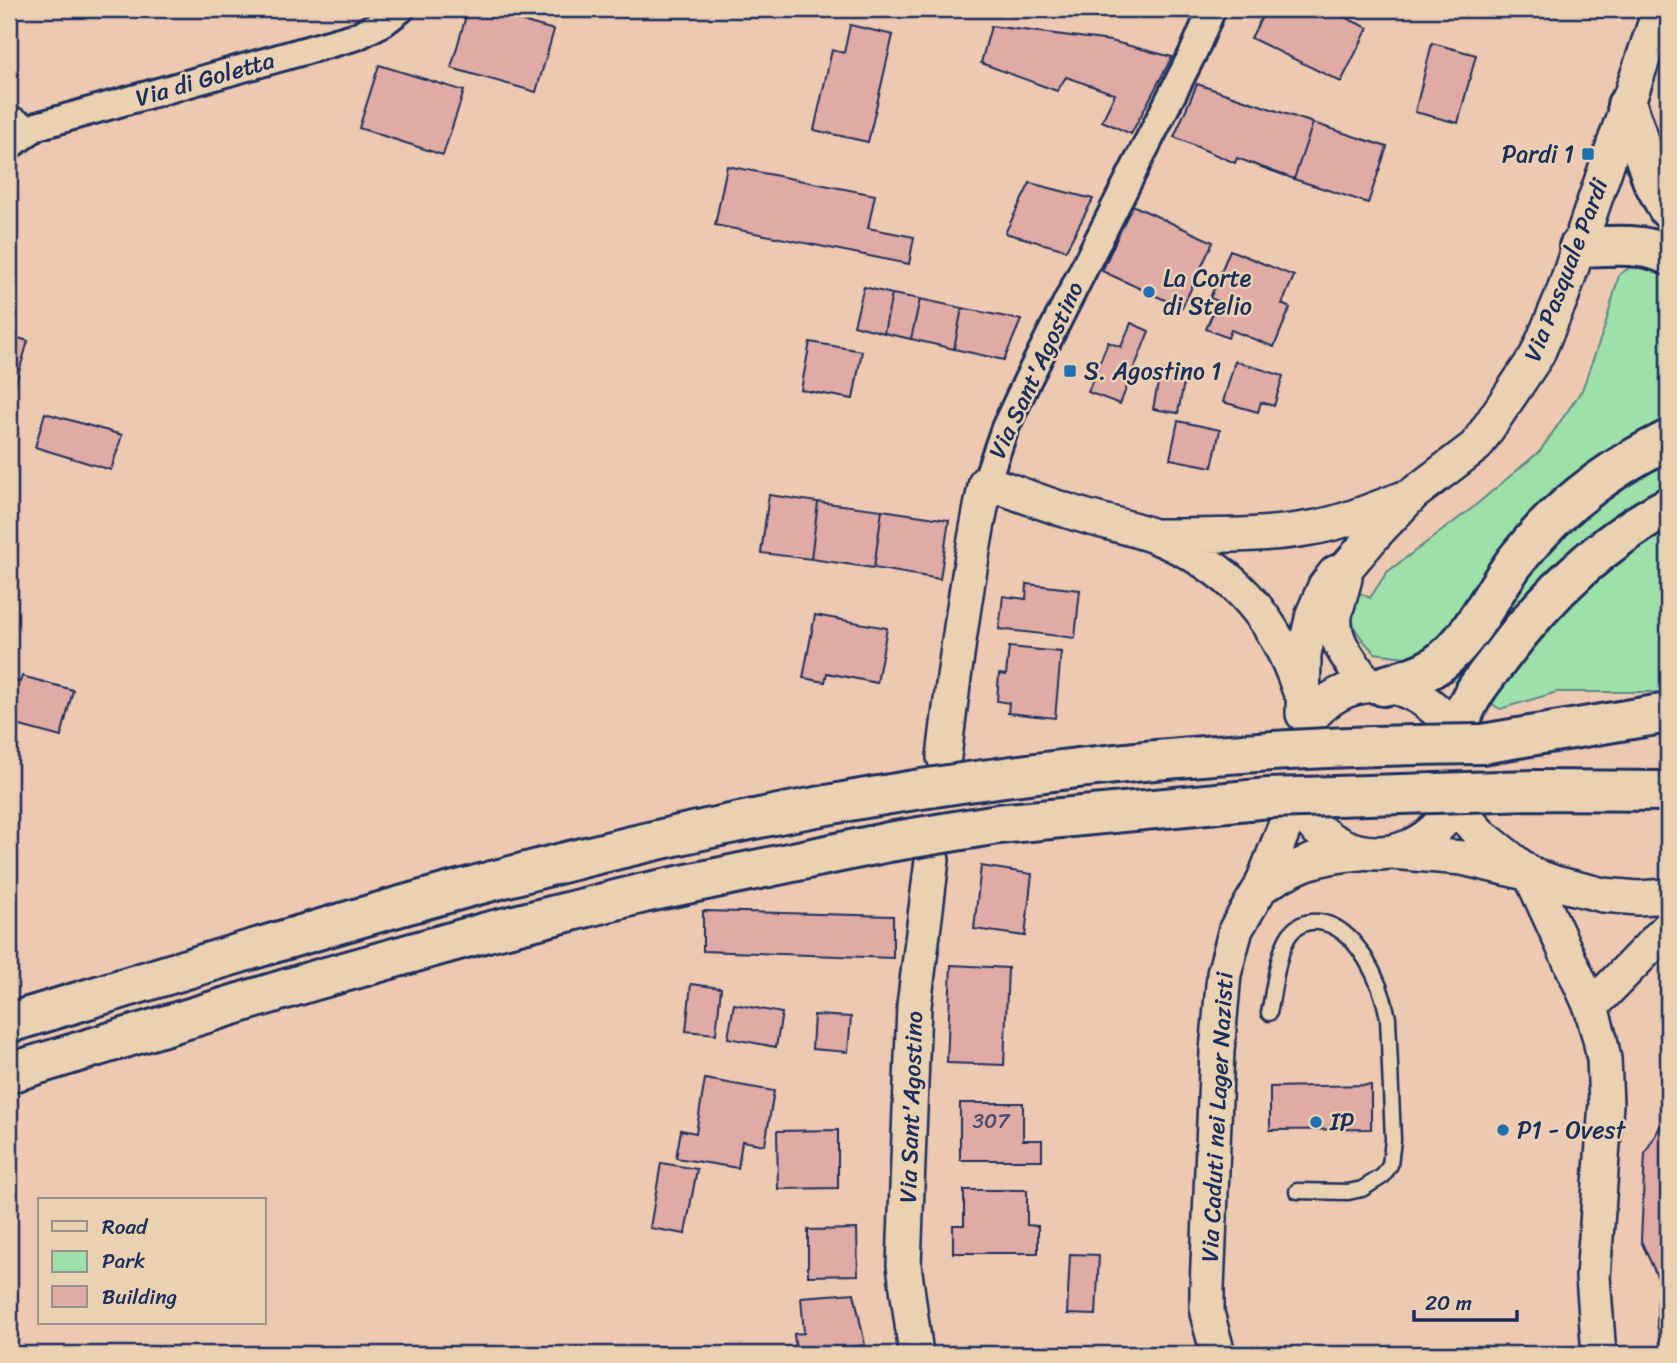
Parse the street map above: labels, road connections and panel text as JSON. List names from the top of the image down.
{
  "streets": {
    "street": [
      "Via di Goletta",
      "Via Pasquale Pardi",
      "Via Sant'Agostino",
      "Via Caduti nei Lager Nazisti"
    ]
  },
  "crossings": [
    ["Via Pasquale Pardi", "Via Sant'Agostino"]
  ],
  "places": {
    "transit": ["Pardi 1", "S. Agostino 1"],
    "other": ["La Corte di Stelio", "IP", "P1 - Ovest"]
  },
  "house_numbers": ["307"],
  "legend": ["Road", "Park", "Building"],
  "scale_bar": "20 m"
}
